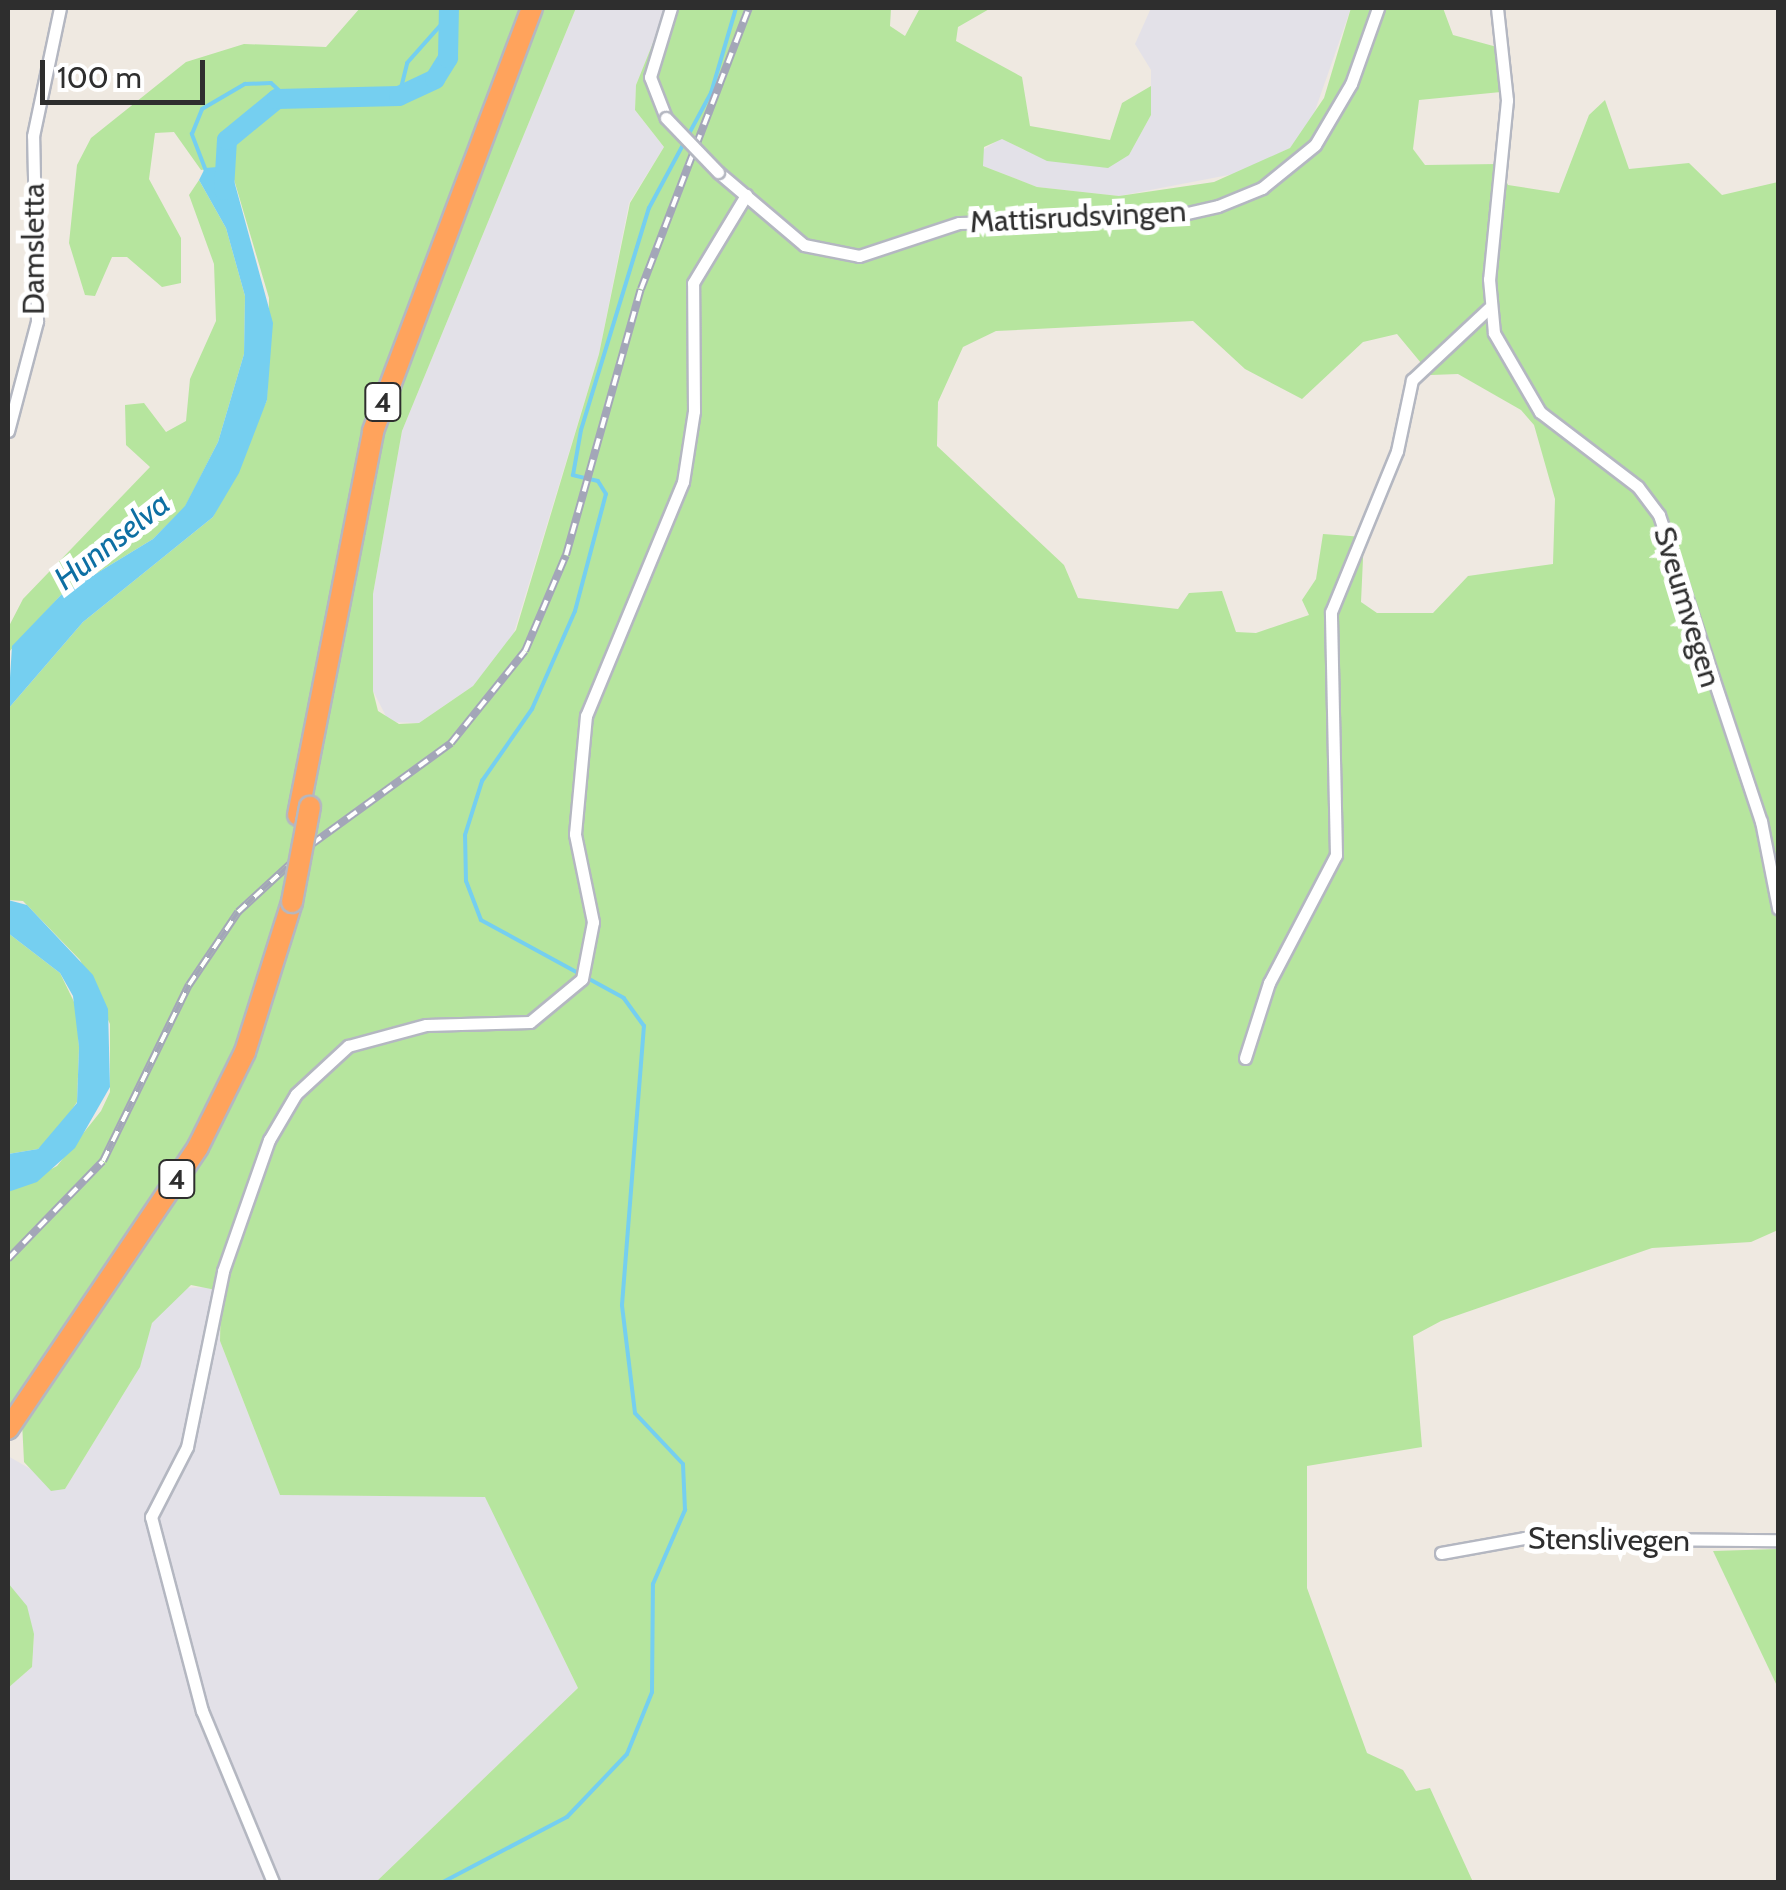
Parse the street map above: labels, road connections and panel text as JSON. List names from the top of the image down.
{
  "streets": {
    "highway": ["4"],
    "street": [
      "Mattisrudsvingen",
      "Damsletta",
      "Sveumvegen",
      "Stenslivegen"
    ]
  },
  "water": ["Hunnselva"],
  "scale_bar": "100 m"
}
